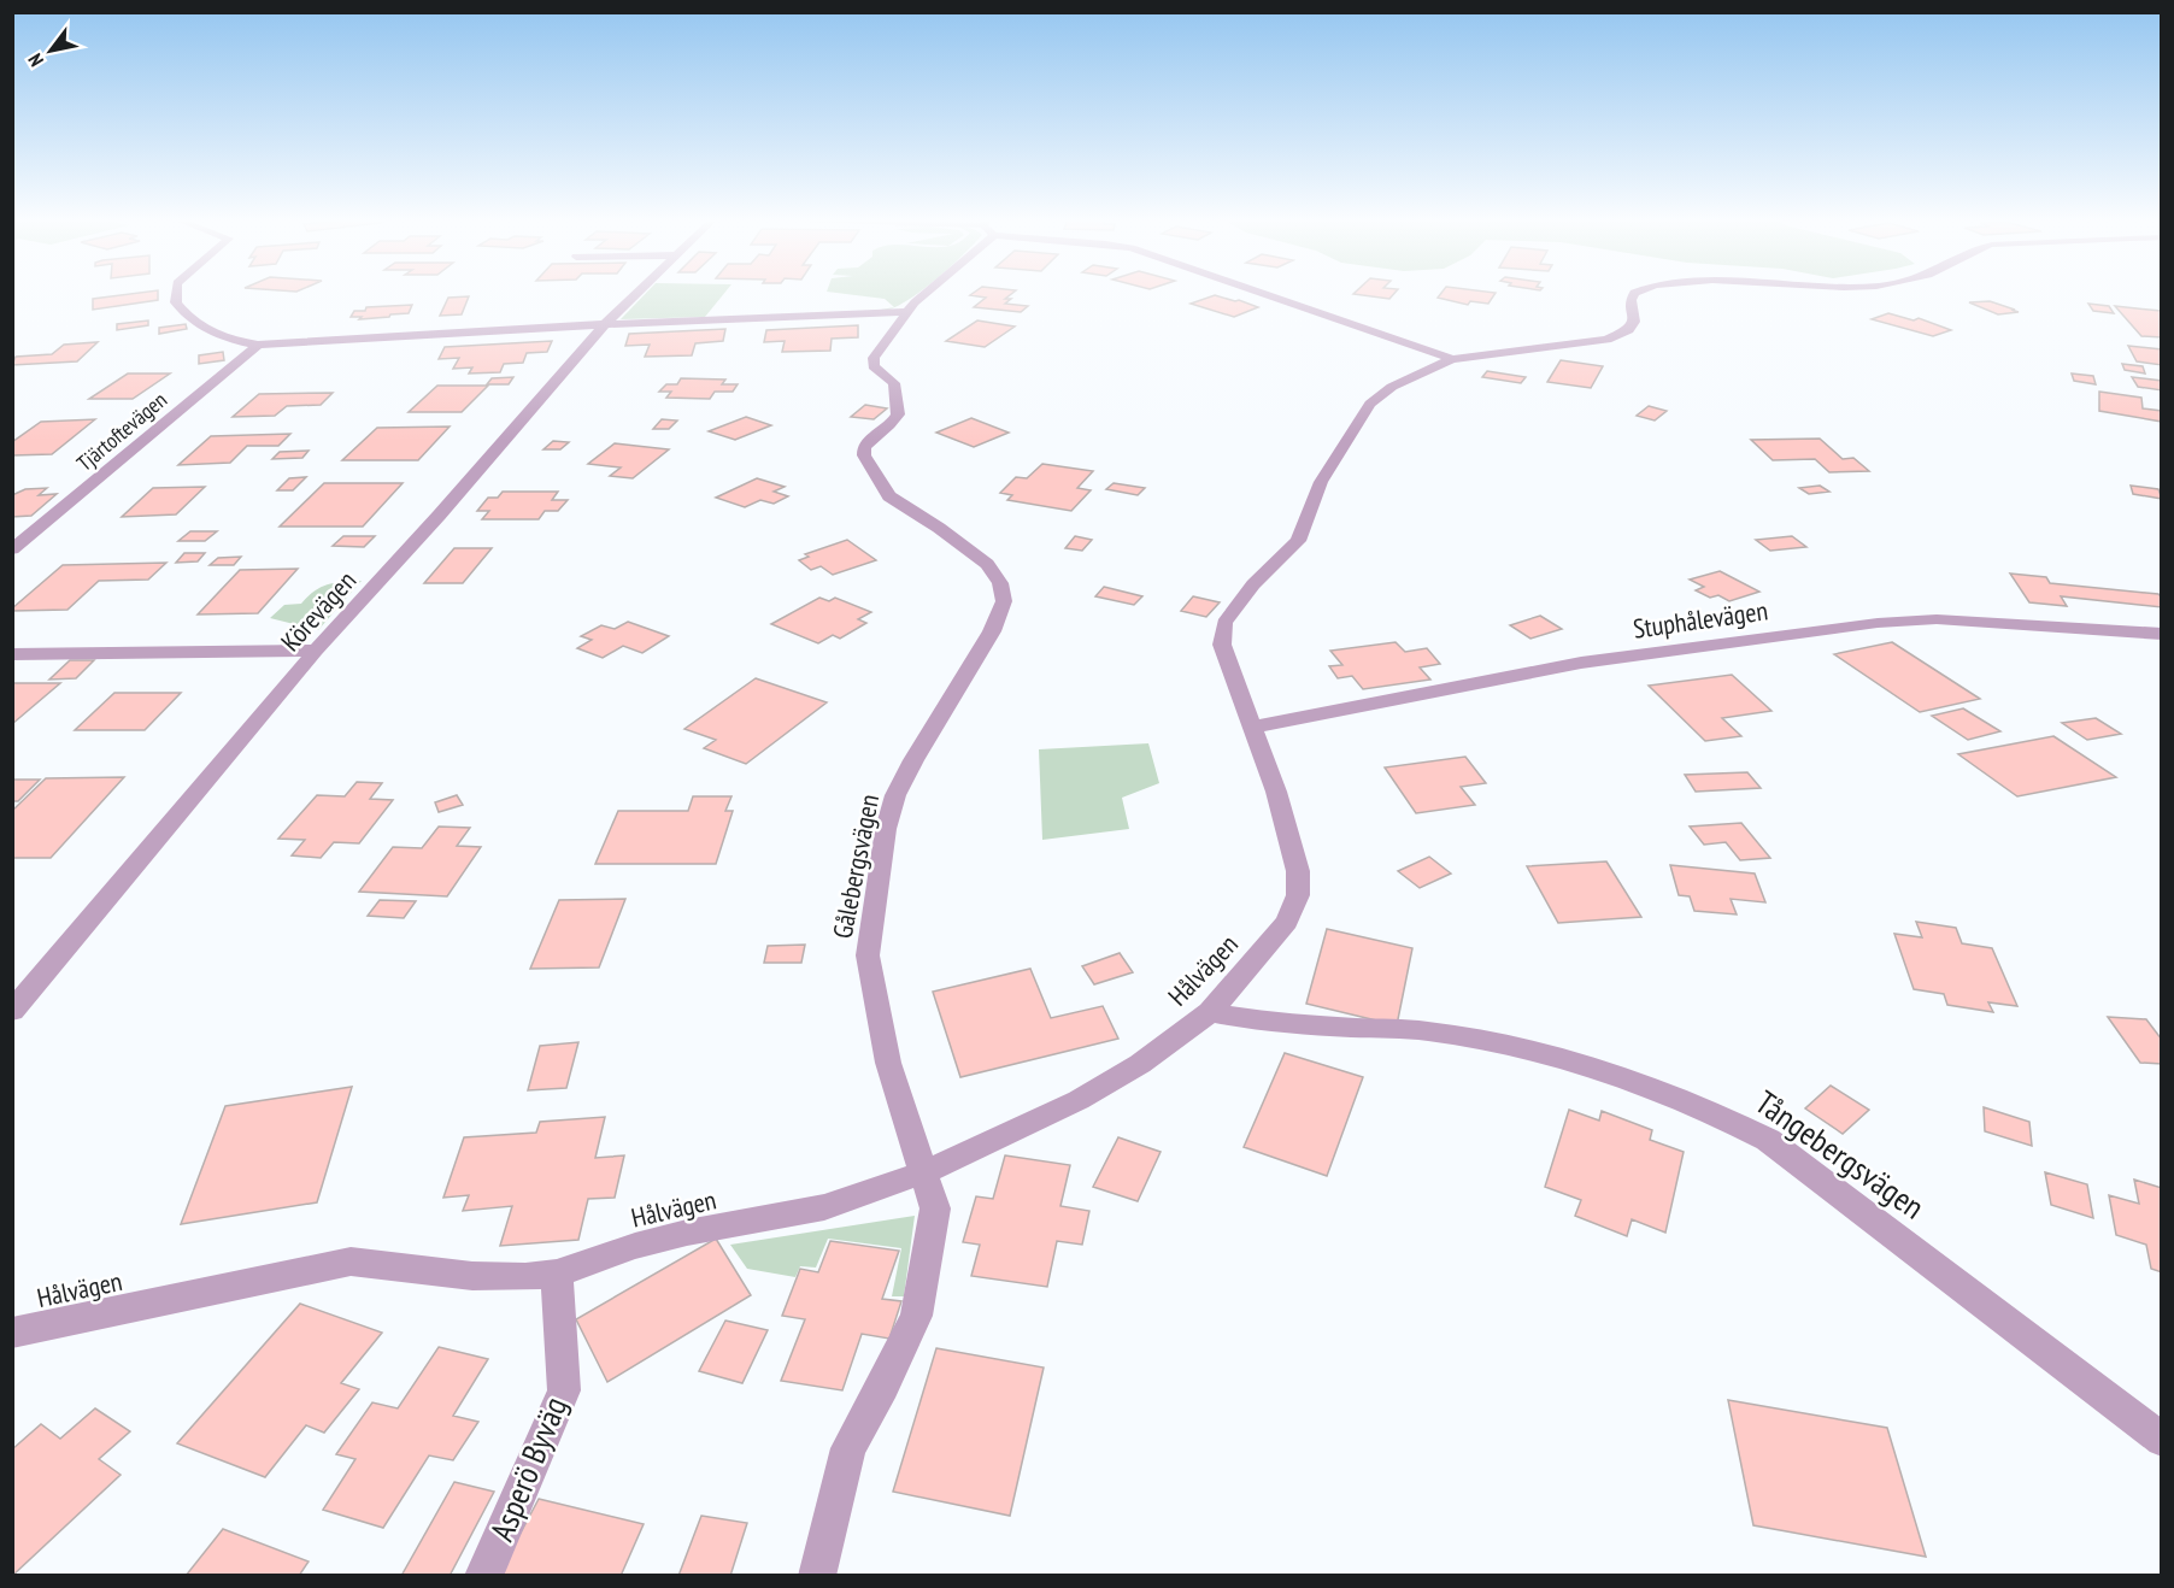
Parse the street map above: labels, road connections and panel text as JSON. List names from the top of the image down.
{
  "streets": {
    "street": [
      "Tjärtoftevägen",
      "Körevägen",
      "Stuphålevägen",
      "Gålebergsvägen",
      "Hålvägen",
      "Tångebergsvägen",
      "Asperö Byväg"
    ]
  },
  "crossings": [
    ["Stuphålevägen", "Hålvägen"],
    ["Gålebergsvägen", "Hålvägen"],
    ["Hålvägen", "Tångebergsvägen"],
    ["Hålvägen", "Asperö Byväg"]
  ],
  "north": "bottom left"
}
